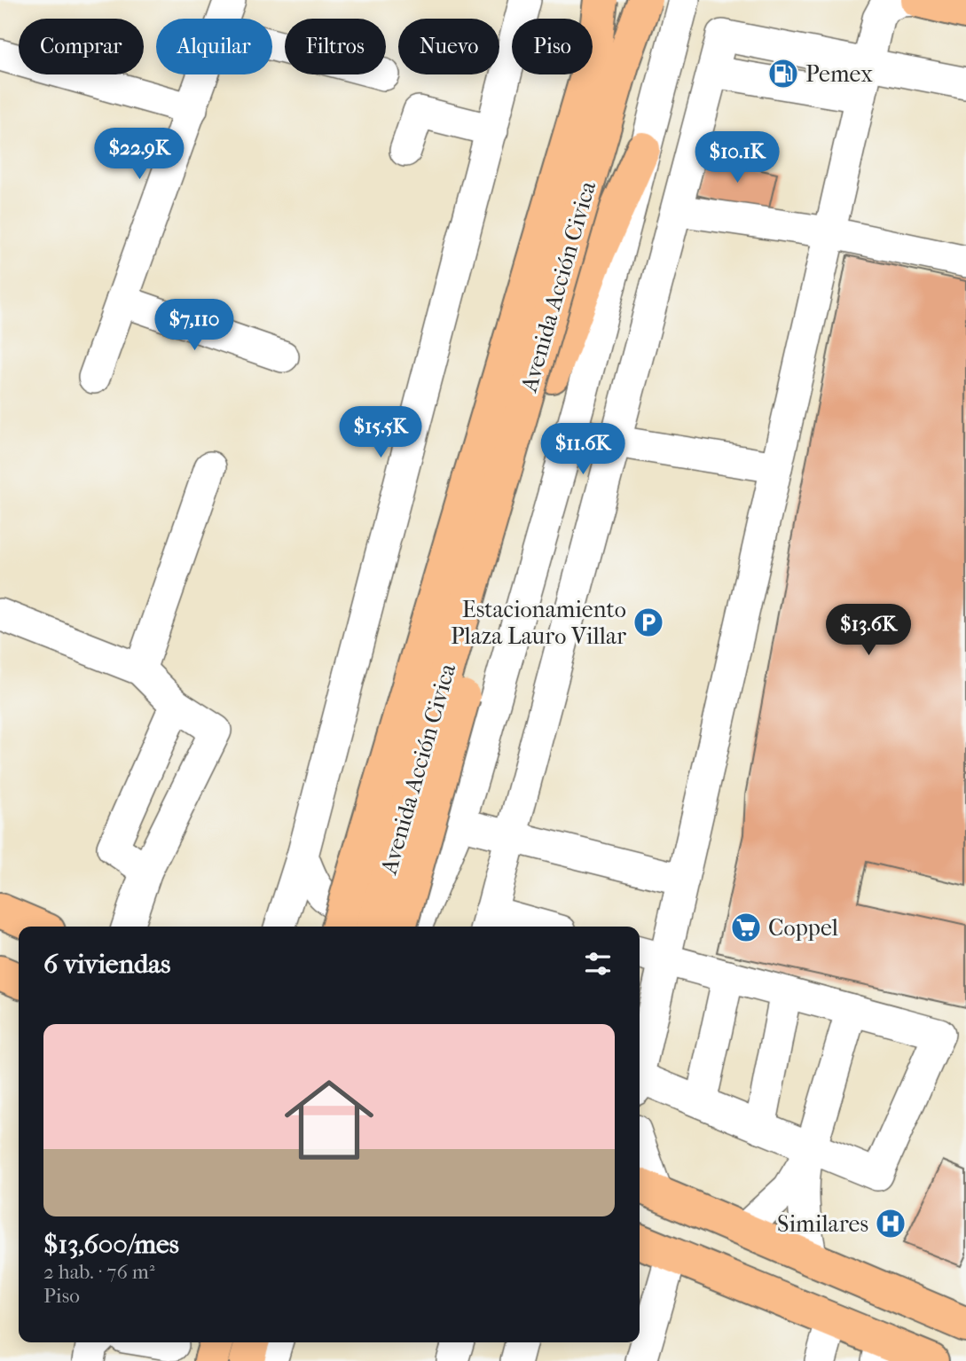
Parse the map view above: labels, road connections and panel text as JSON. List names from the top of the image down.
{
  "streets": {
    "main road": ["Avenida Acción Civica"]
  },
  "places": {
    "fuel station": ["Pemex"],
    "parking": ["Estacionamiento Plaza Lauro Villar"],
    "supermarket": ["Coppel"],
    "hospital": ["Similares"]
  },
  "page": {
    "chip": [
      "Comprar",
      "Alquilar",
      "Filtros",
      "Nuevo",
      "Piso"
    ],
    "price": [
      "$22.9K",
      "$10.1K",
      "$7,110",
      "$15.5K",
      "$11.6K",
      "$13.6K"
    ],
    "heading": "6 viviendas",
    "list": [
      {
        "name": "$13,600/mes",
        "note": "2 hab. · 76 m² · Piso"
      }
    ]
  }
}
